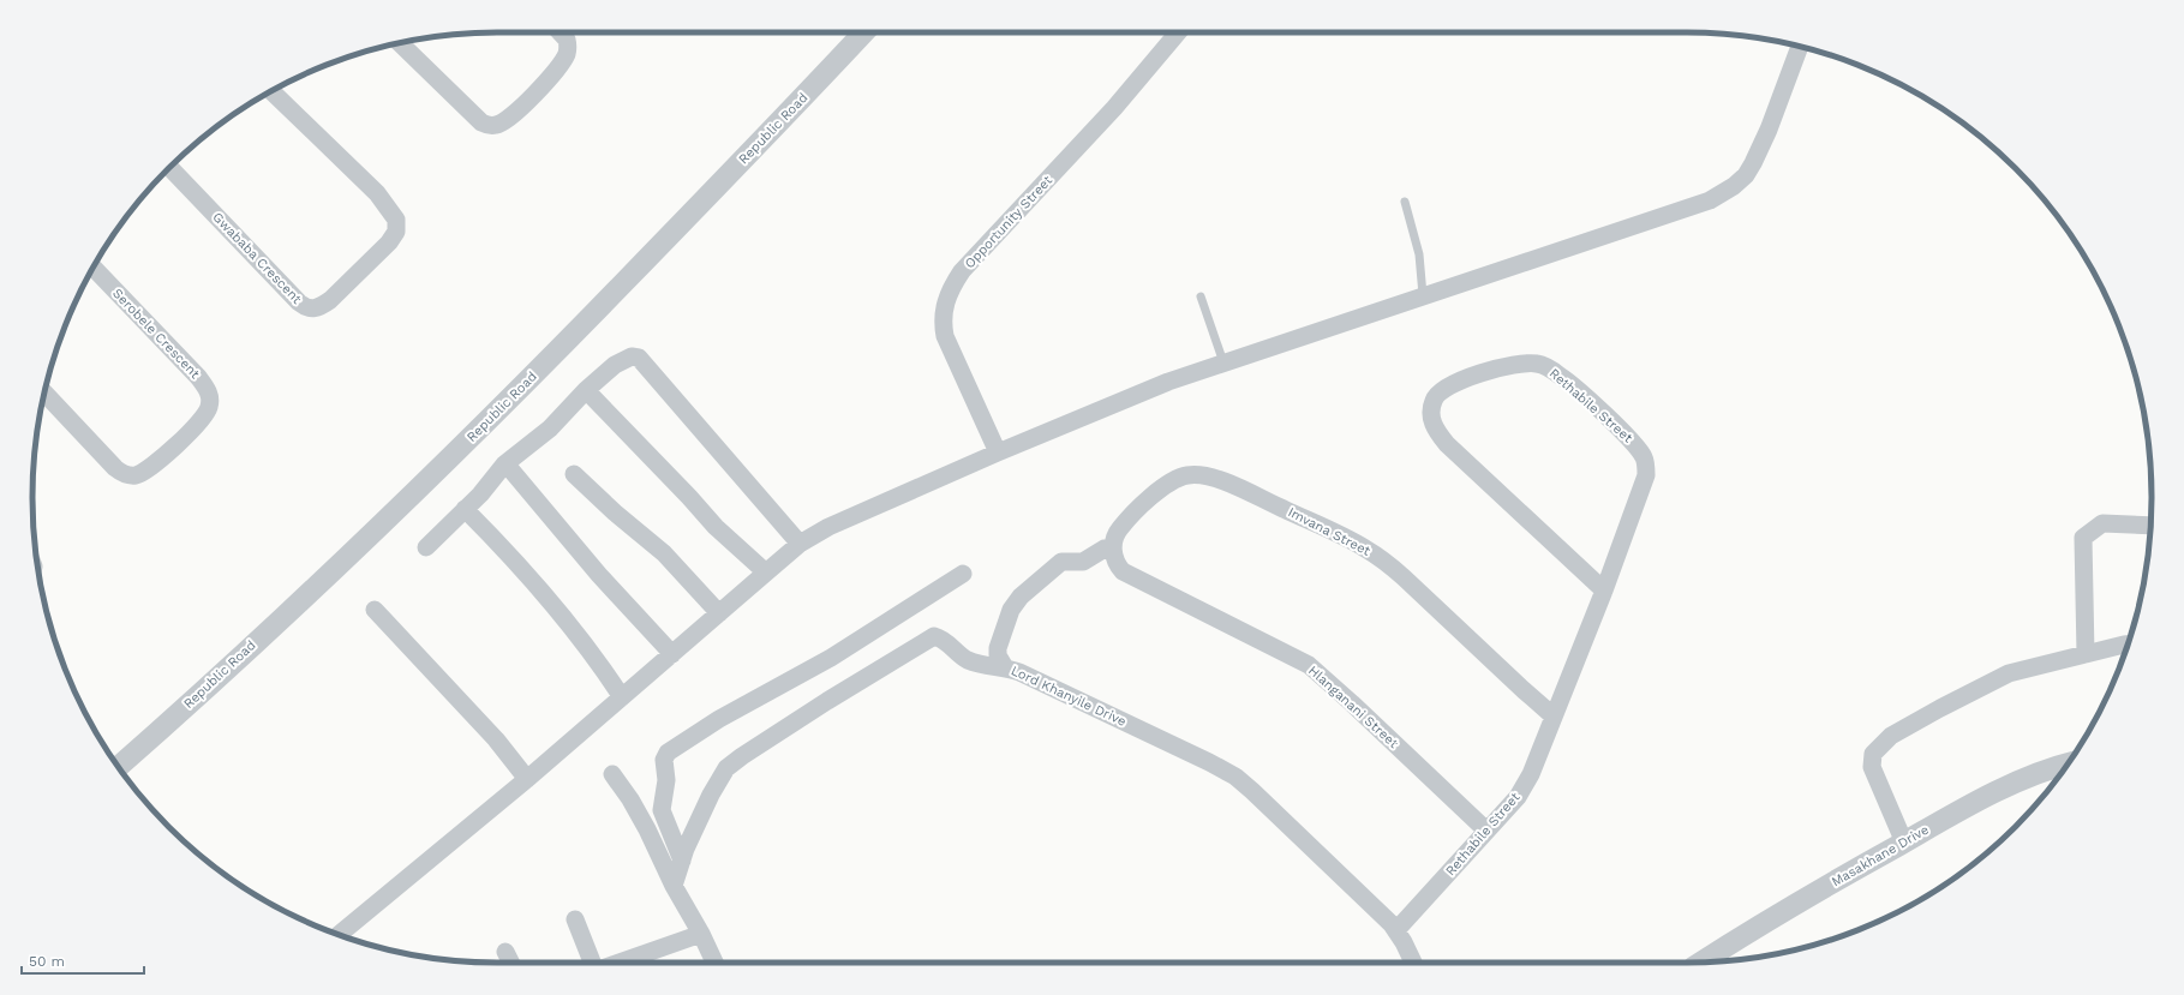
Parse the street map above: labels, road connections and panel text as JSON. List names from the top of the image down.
{
  "streets": {
    "street": [
      "Republic Road",
      "Opportunity Street",
      "Gwababa Crescent",
      "Serobele Crescent",
      "Rethabile Street",
      "Imvana Street",
      "Lord Khanyile Drive",
      "Hlanganani Street",
      "Masakhane Drive"
    ]
  },
  "crossings": [
    ["Rethabile Street", "Imvana Street"],
    ["Rethabile Street", "Lord Khanyile Drive"],
    ["Rethabile Street", "Hlanganani Street"],
    ["Imvana Street", "Hlanganani Street"]
  ],
  "scale_bar": "50 m"
}
